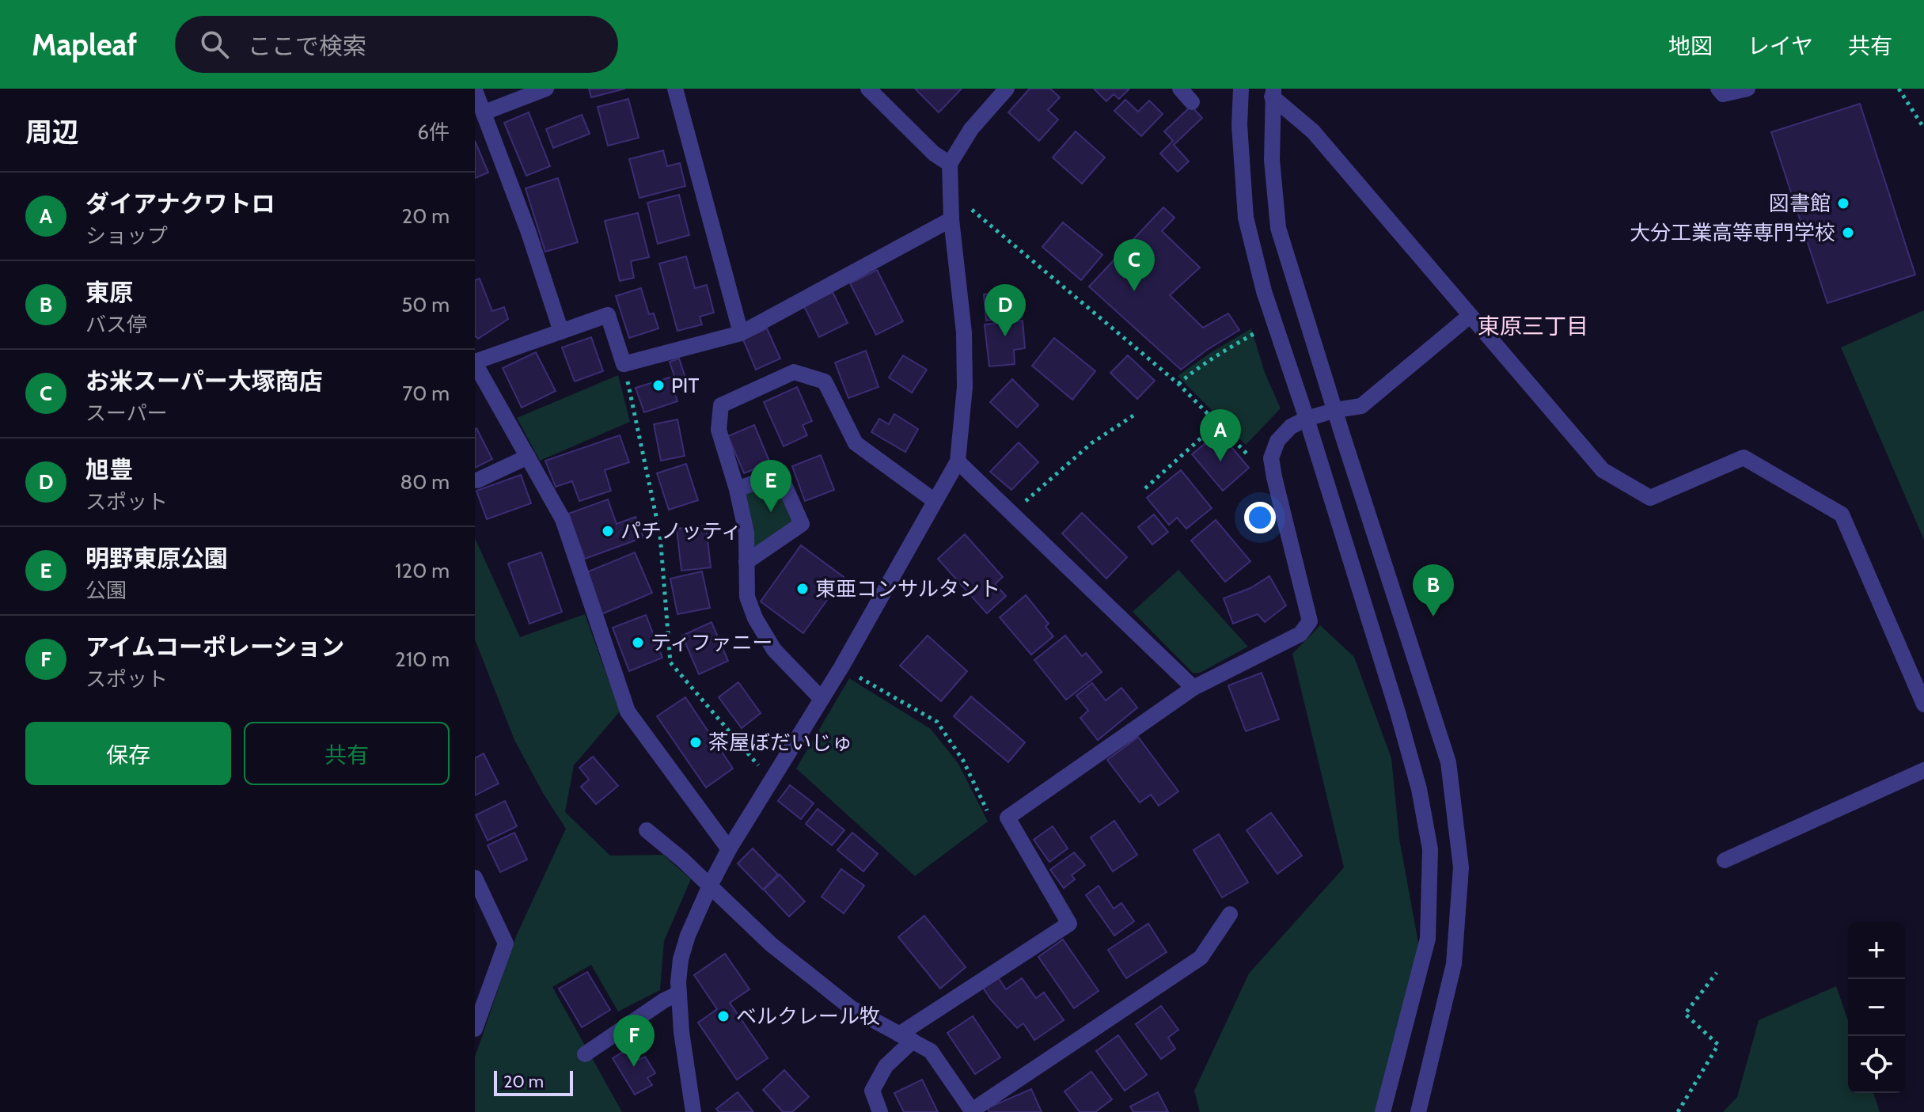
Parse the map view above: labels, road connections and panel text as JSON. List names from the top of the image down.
{
  "districts": ["東原三丁目"],
  "places": [
    "図書館",
    "大分工業高等専門学校",
    "PIT",
    "パチノッティ",
    "東亜コンサルタント",
    "ティファニー",
    "茶屋ぼだいじゅ",
    "ベルクレール牧"
  ],
  "scale_bar": "20 m",
  "page": {
    "header": "Mapleaf",
    "search": "ここで検索",
    "nav": ["地図", "レイヤ", "共有"],
    "heading": ["周辺", "6件"],
    "list": [
      {
        "mark": "A",
        "name": "ダイアナクワトロ",
        "note": "ショップ",
        "value": "20 m"
      },
      {
        "mark": "B",
        "name": "東原",
        "note": "バス停",
        "value": "50 m"
      },
      {
        "mark": "C",
        "name": "お米スーパー大塚商店",
        "note": "スーパー",
        "value": "70 m"
      },
      {
        "mark": "D",
        "name": "旭豊",
        "note": "スポット",
        "value": "80 m"
      },
      {
        "mark": "E",
        "name": "明野東原公園",
        "note": "公園",
        "value": "120 m"
      },
      {
        "mark": "F",
        "name": "アイムコーポレーション",
        "note": "スポット",
        "value": "210 m"
      }
    ],
    "pins": [
      "C",
      "D",
      "A",
      "E",
      "B",
      "F"
    ],
    "buttons": ["保存", "共有"],
    "map_buttons": ["+", "−"],
    "scale": "20 m"
  }
}
